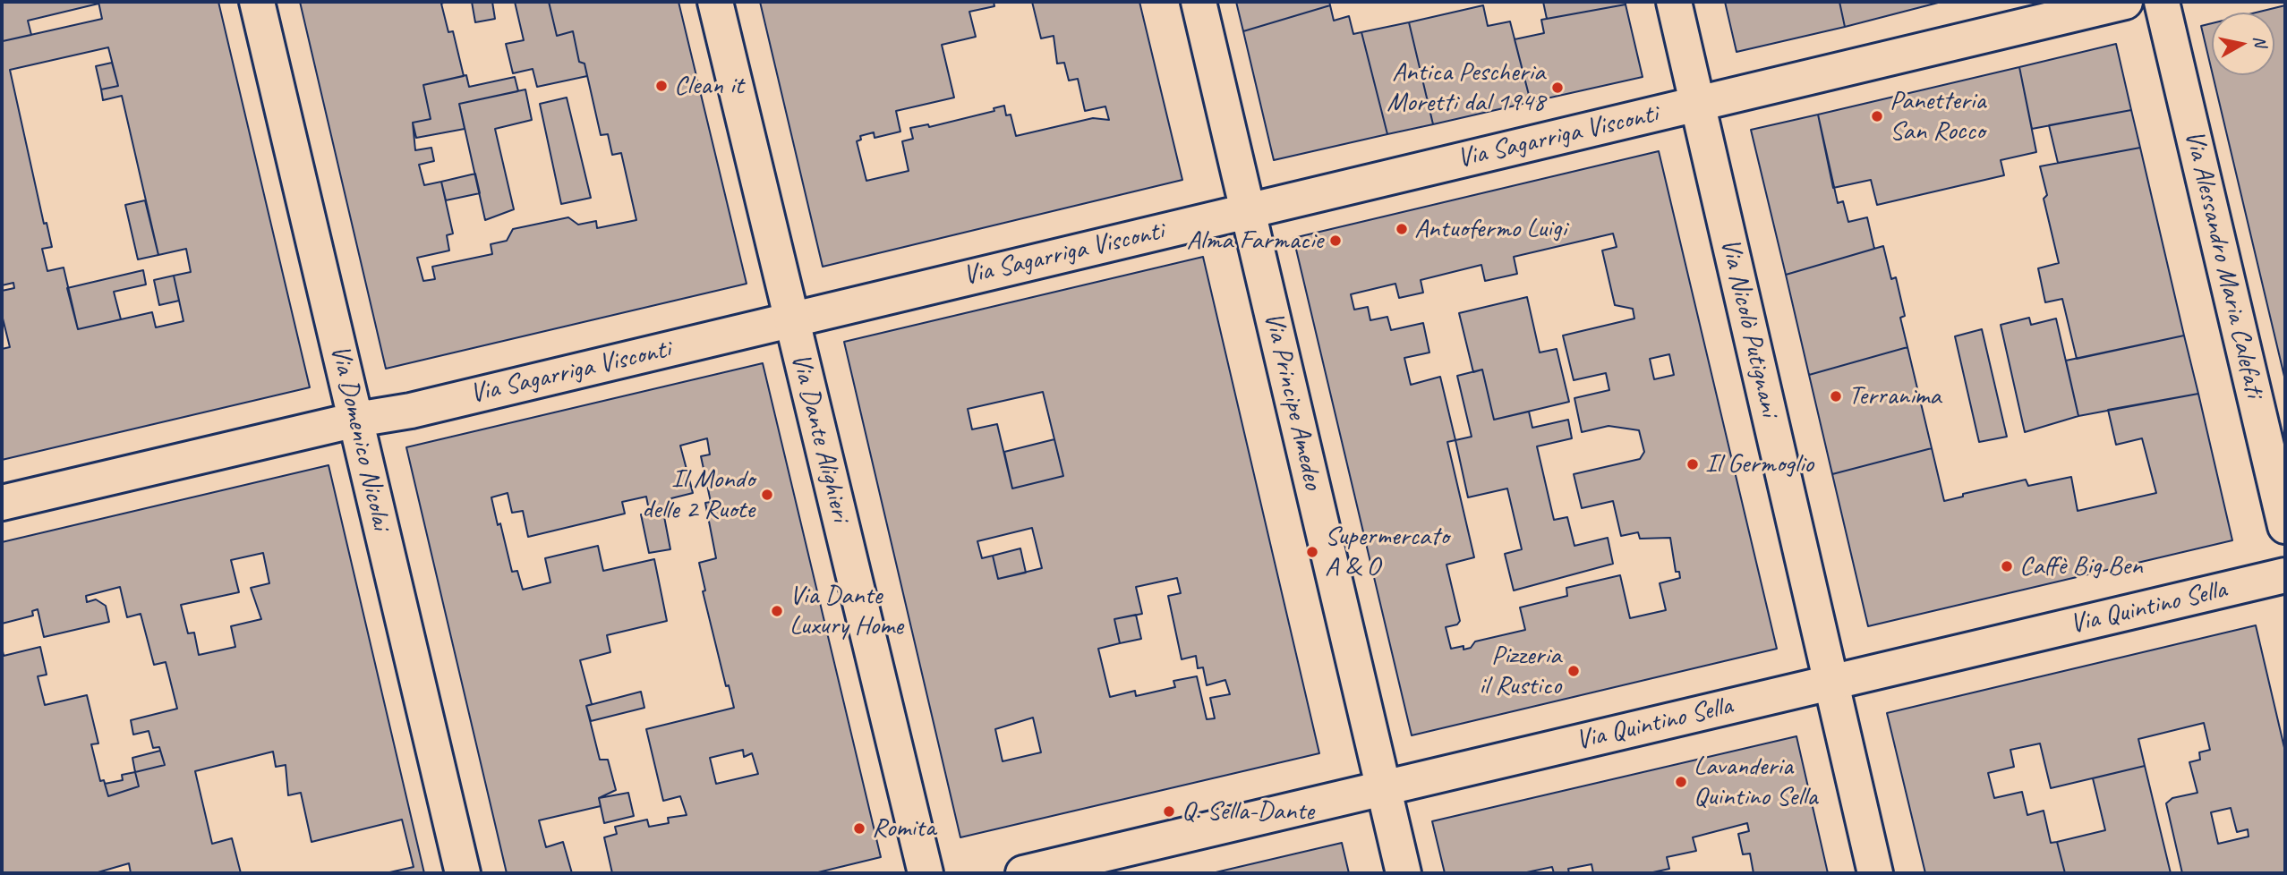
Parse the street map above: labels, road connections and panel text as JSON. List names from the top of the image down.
{
  "streets": {
    "street": [
      "Via Sagarriga Visconti",
      "Via Alessandro Maria Calefati",
      "Via Nicolò Putignani",
      "Via Principe Amedeo",
      "Via Domenico Nicolai",
      "Via Dante Alighieri",
      "Via Quintino Sella"
    ]
  },
  "crossings": [
    ["Via Sagarriga Visconti", "Via Nicolò Putignani"],
    ["Via Sagarriga Visconti", "Via Principe Amedeo"],
    ["Via Sagarriga Visconti", "Via Domenico Nicolai"],
    ["Via Sagarriga Visconti", "Via Dante Alighieri"],
    ["Via Nicolò Putignani", "Via Quintino Sella"],
    ["Via Principe Amedeo", "Via Quintino Sella"]
  ],
  "places": [
    "Clean it",
    "Antica Pescheria Moretti dal 1948",
    "Panetteria San Rocco",
    "Antuofermo Luigi",
    "Alma Farmacie",
    "Terranima",
    "Il Germoglio",
    "Il Mondo delle 2 Ruote",
    "Supermercato A & O",
    "Caffè Big Ben",
    "Via Dante Luxury Home",
    "Pizzeria il Rustico",
    "Lavanderia Quintino Sella",
    "Q. Sella-Dante",
    "Romita"
  ],
  "north": "right"
}
